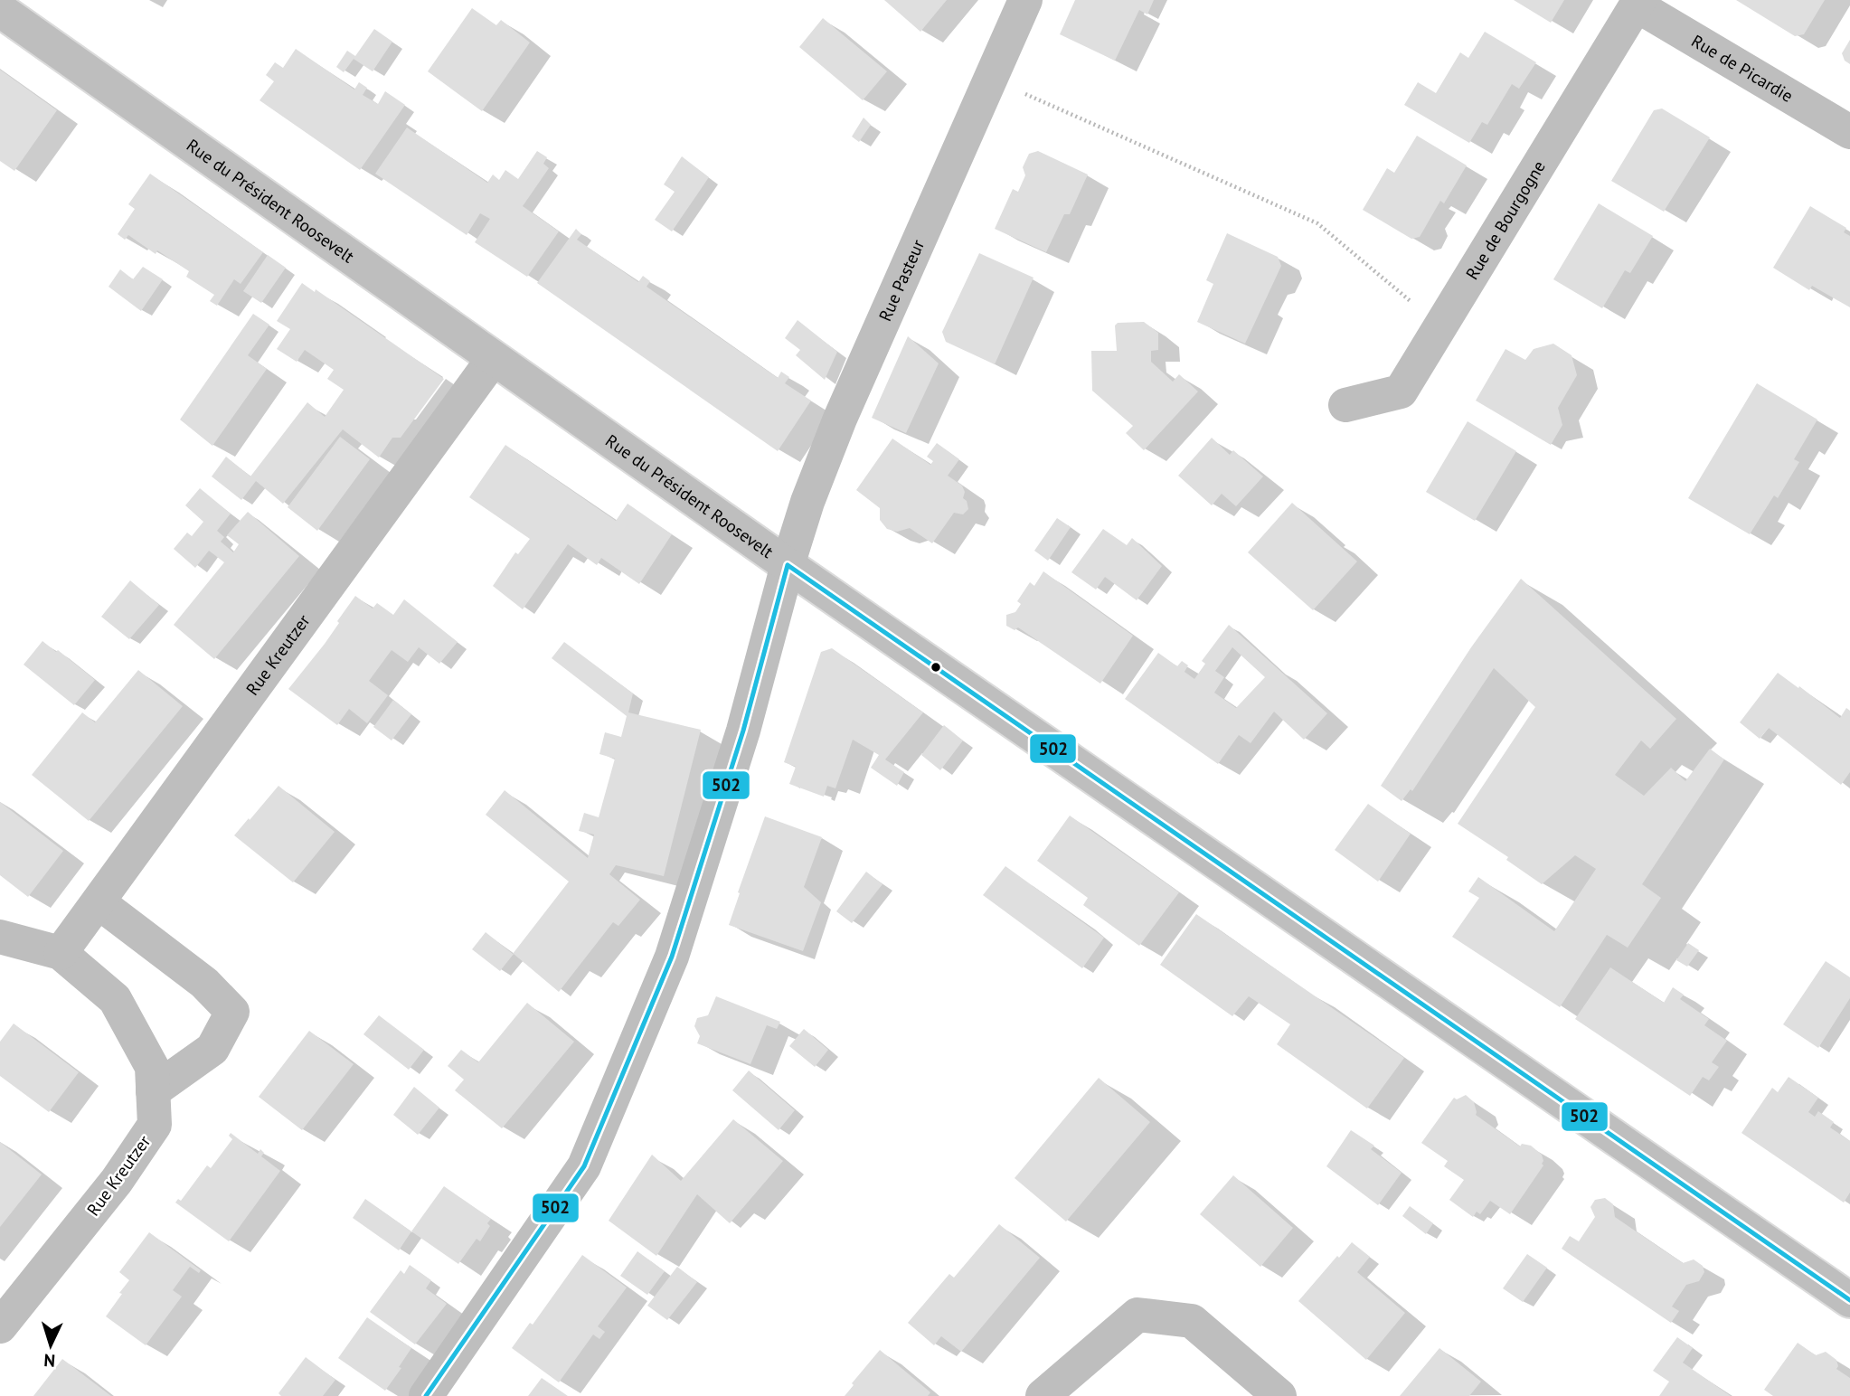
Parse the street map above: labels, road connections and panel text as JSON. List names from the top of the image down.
{
  "streets": {
    "street": [
      "Rue de Picardie",
      "Rue du Président Roosevelt",
      "Rue de Bourgogne",
      "Rue Pasteur",
      "Rue Kreutzer"
    ]
  },
  "crossings": [
    ["Rue de Picardie", "Rue de Bourgogne"],
    ["Rue du Président Roosevelt", "Rue Pasteur"],
    ["Rue du Président Roosevelt", "Rue Kreutzer"]
  ],
  "lines": ["transit line 502"],
  "north": "bottom"
}
